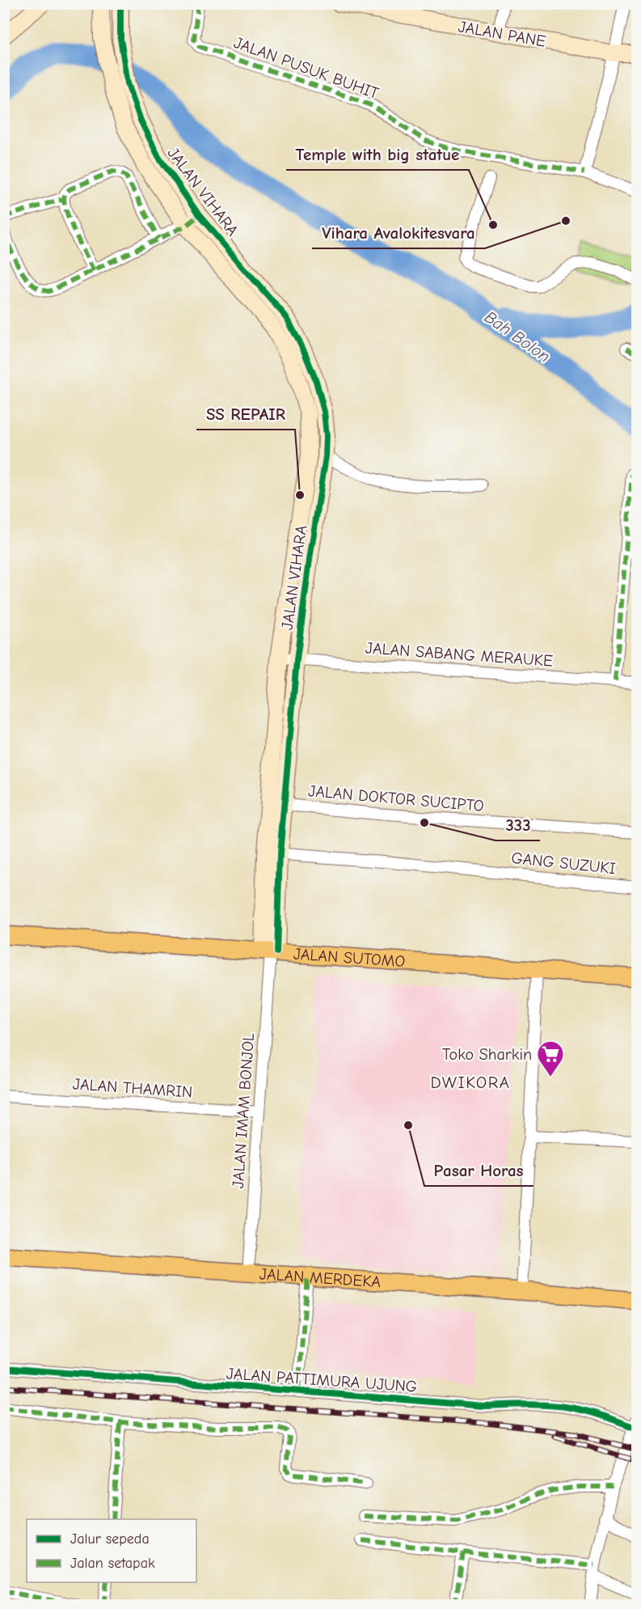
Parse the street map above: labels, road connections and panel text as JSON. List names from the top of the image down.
{
  "streets": {
    "main road": ["JALAN SUTOMO", "JALAN MERDEKA"],
    "street": [
      "JALAN PANE",
      "JALAN PUSUK BUHIT",
      "JALAN VIHARA",
      "JALAN SABANG MERAUKE",
      "JALAN DOKTOR SUCIPTO",
      "GANG SUZUKI",
      "JALAN THAMRIN",
      "JALAN IMAM BONJOL",
      "JALAN PATTIMURA UJUNG"
    ]
  },
  "crossings": [
    ["JALAN VIHARA", "JALAN SABANG MERAUKE"],
    ["JALAN VIHARA", "JALAN DOKTOR SUCIPTO"],
    ["JALAN VIHARA", "GANG SUZUKI"],
    ["JALAN VIHARA", "JALAN SUTOMO"],
    ["JALAN VIHARA", "JALAN IMAM BONJOL"],
    ["JALAN SUTOMO", "JALAN IMAM BONJOL"],
    ["JALAN THAMRIN", "JALAN IMAM BONJOL"],
    ["JALAN IMAM BONJOL", "JALAN MERDEKA"]
  ],
  "districts": ["DWIKORA"],
  "water": ["Bah Bolon"],
  "places": {
    "other": [
      "Vihara Avalokitesvara",
      "Temple with big statue",
      "SS REPAIR",
      "333",
      "Pasar Horas"
    ],
    "supermarket": ["Toko Sharkin"]
  },
  "legend": ["Jalur sepeda", "Jalan setapak"]
}
